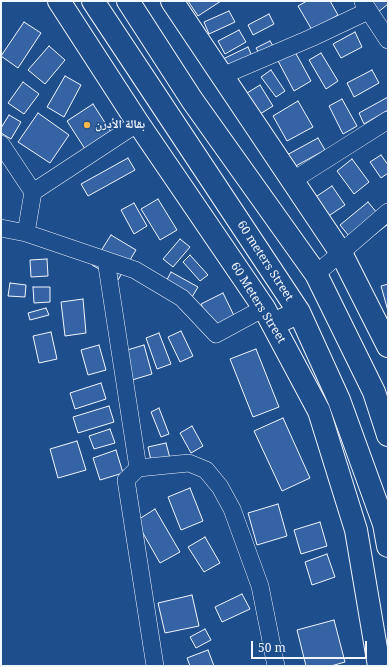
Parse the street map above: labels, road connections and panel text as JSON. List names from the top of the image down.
{
  "streets": {
    "main road": ["60 meters Street", "60 Meters Street"]
  },
  "places": ["بقالة الأدرن"],
  "scale_bar": "50 m"
}
